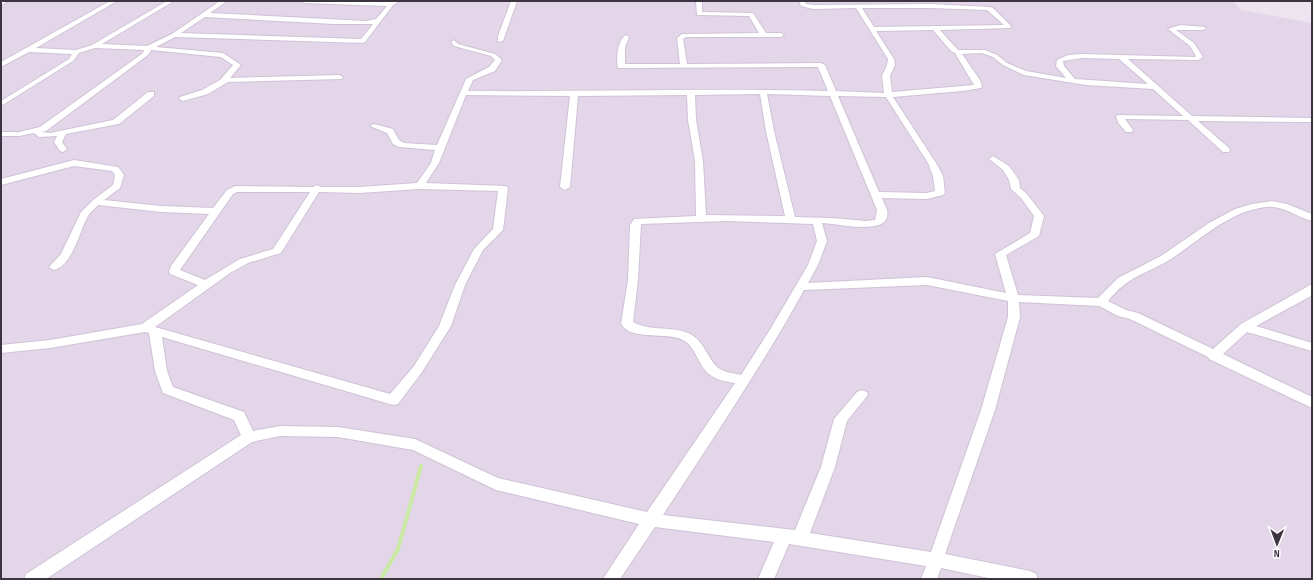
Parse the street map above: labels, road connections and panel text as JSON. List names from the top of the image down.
{
  "north": "bottom"
}
